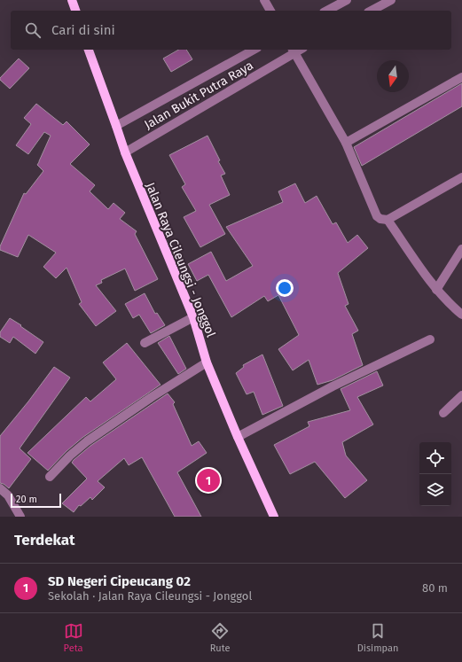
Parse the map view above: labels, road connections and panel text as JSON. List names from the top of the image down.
{
  "streets": {
    "main road": ["Jalan Raya Cileungsi - Jonggol"],
    "street": ["Jalan Bukit Putra Raya"]
  },
  "crossings": [
    ["Jalan Bukit Putra Raya", "Jalan Raya Cileungsi - Jonggol"]
  ],
  "scale_bar": "20 m",
  "north": "bottom",
  "page": {
    "search": "Cari di sini",
    "pins": "1",
    "scale": "20 m",
    "heading": "Terdekat",
    "list": [
      {
        "mark": "1",
        "name": "SD Negeri Cipeucang 02",
        "note": "Sekolah · Jalan Raya Cileungsi - Jonggol",
        "value": "80 m"
      }
    ],
    "nav": ["Peta", "Rute", "Disimpan"]
  }
}
